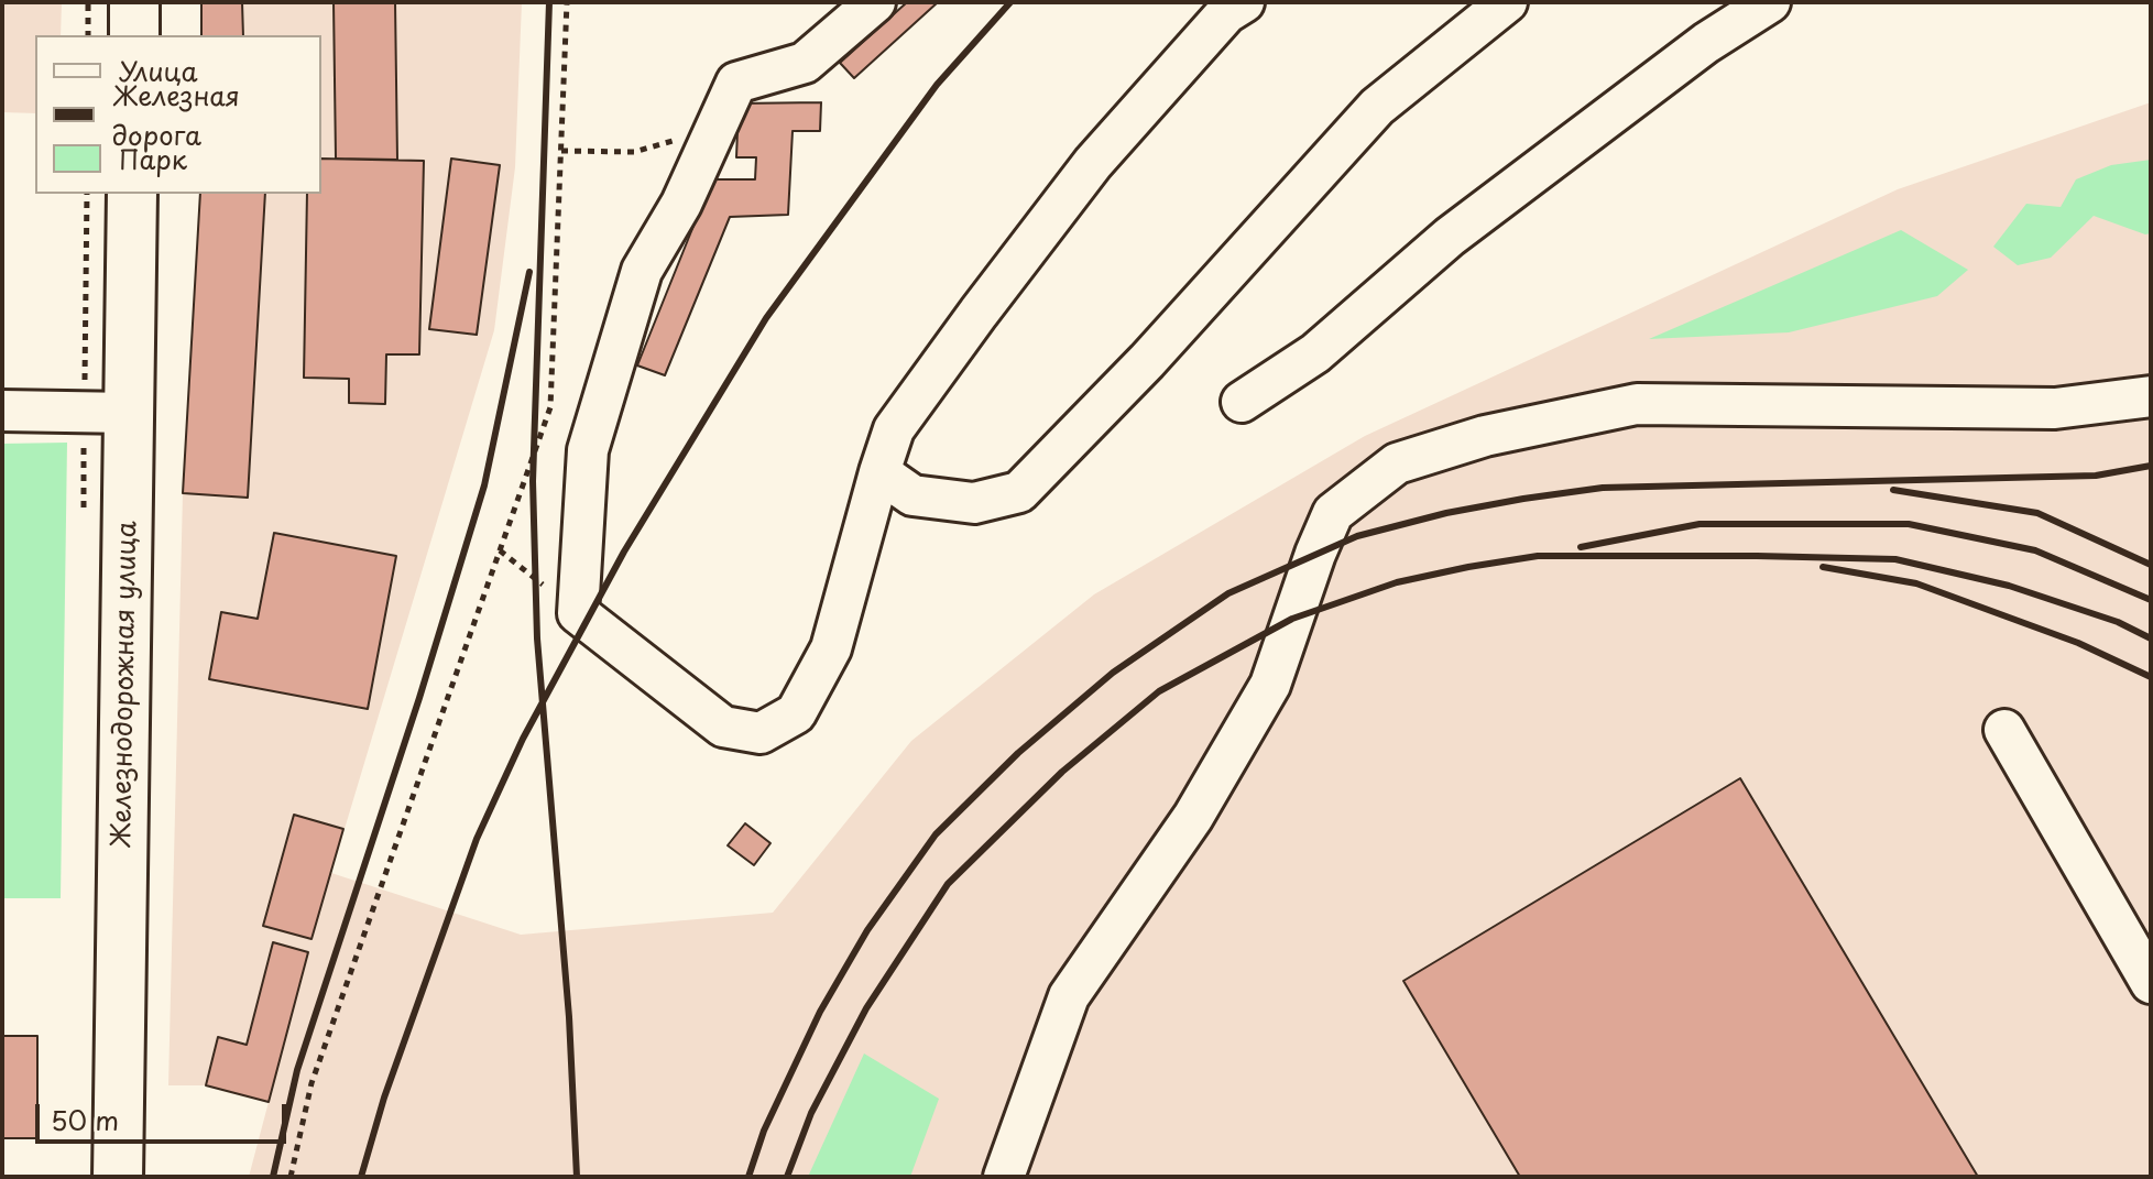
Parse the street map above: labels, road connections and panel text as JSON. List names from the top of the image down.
{
  "streets": {
    "main road": ["Железнодорожная улица"]
  },
  "legend": ["Улица", "Железная дорога", "Парк"],
  "scale_bar": "50 m"
}
